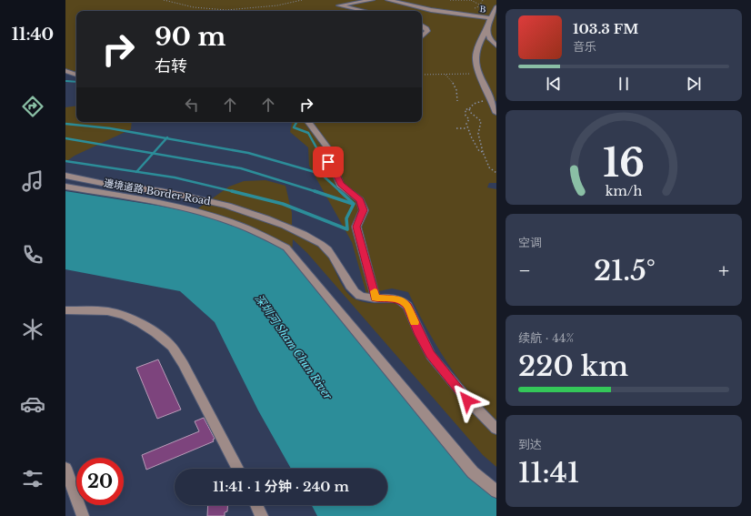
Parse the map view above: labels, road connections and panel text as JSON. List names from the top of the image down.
{
  "streets": {
    "street": ["B", "邊境道路 Border Road"]
  },
  "water": ["深圳河 Sham Chun River"],
  "page": {
    "tabs": "11:40",
    "turn": ["90 m", "右转"],
    "song": ["103.3 FM", "音乐"],
    "tile": [
      "空调",
      ["续航 · 44%", "220 km"],
      ["到达", "11:41"]
    ],
    "heat": ["−", "21.5°", "+"],
    "limit": "20",
    "trip": "11:41 · 1 分钟 · 240 m",
    "gauge": ["16", "km/h"]
  }
}
